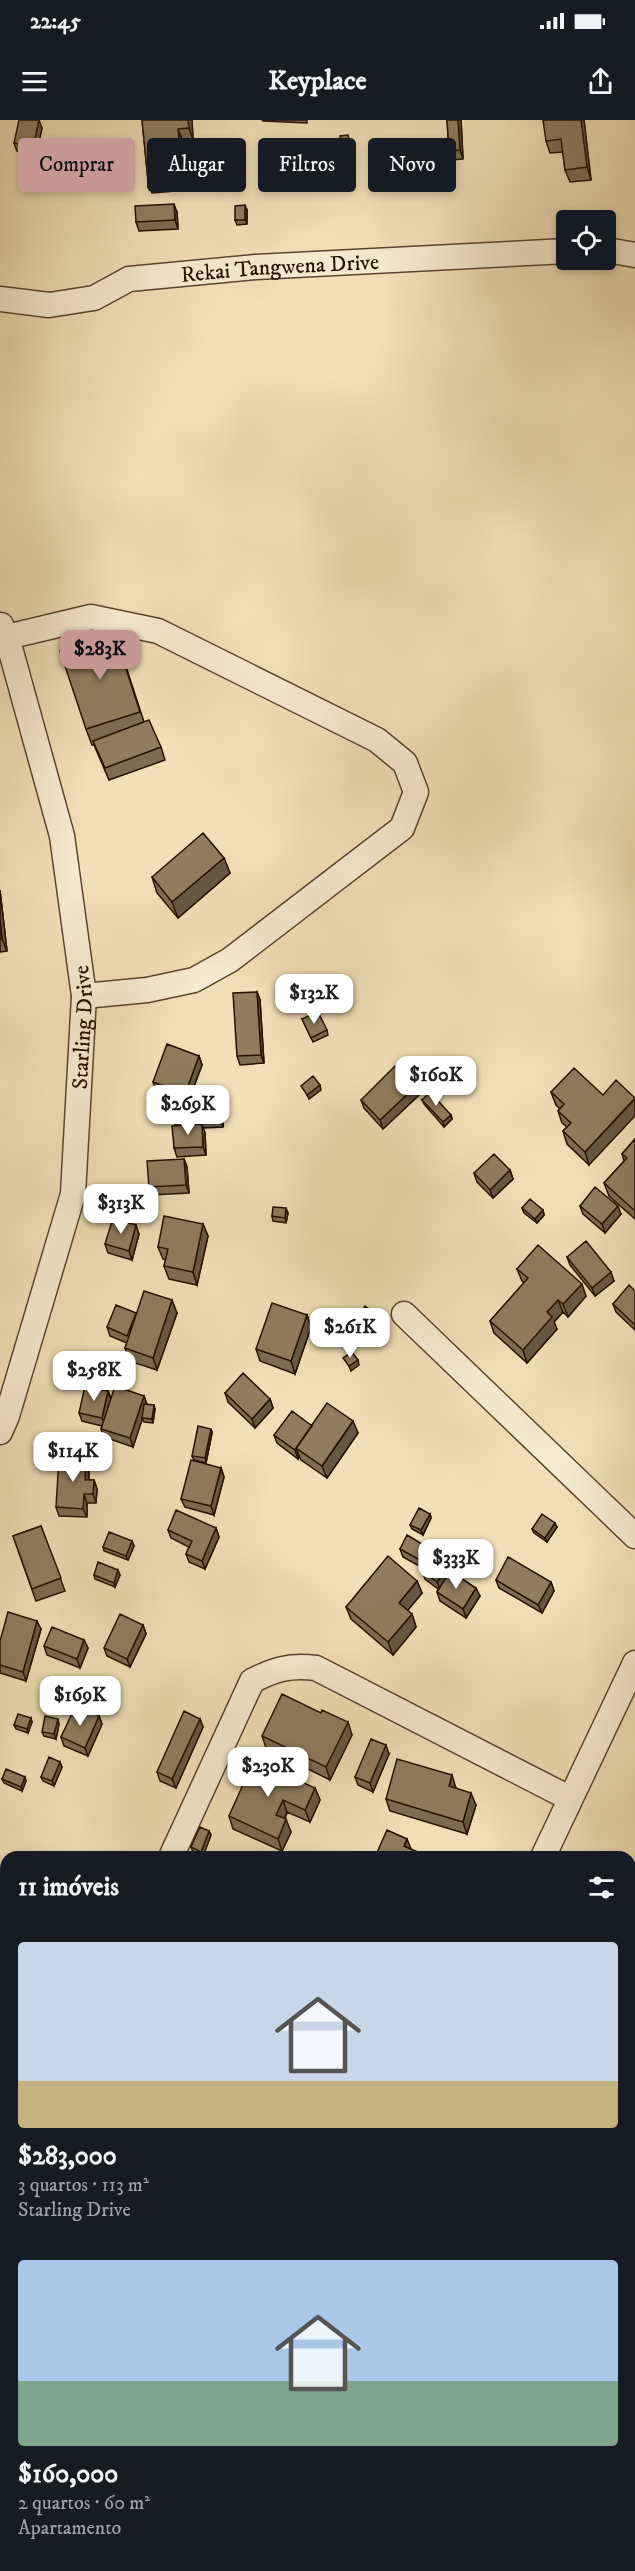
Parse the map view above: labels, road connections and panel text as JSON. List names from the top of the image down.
{
  "streets": {
    "street": ["Rekai Tangwena Drive", "Starling Drive"]
  },
  "page": {
    "status": "22:45",
    "header": "Keyplace",
    "chip": [
      "Comprar",
      "Alugar",
      "Filtros",
      "Novo"
    ],
    "price": [
      "$283K",
      "$132K",
      "$160K",
      "$269K",
      "$313K",
      "$261K",
      "$258K",
      "$114K",
      "$333K",
      "$169K",
      "$230K"
    ],
    "heading": "11 imóveis",
    "list": [
      {
        "name": "$283,000",
        "note": "3 quartos · 113 m² · Starling Drive"
      },
      {
        "name": "$160,000",
        "note": "2 quartos · 60 m² · Apartamento"
      }
    ]
  }
}
